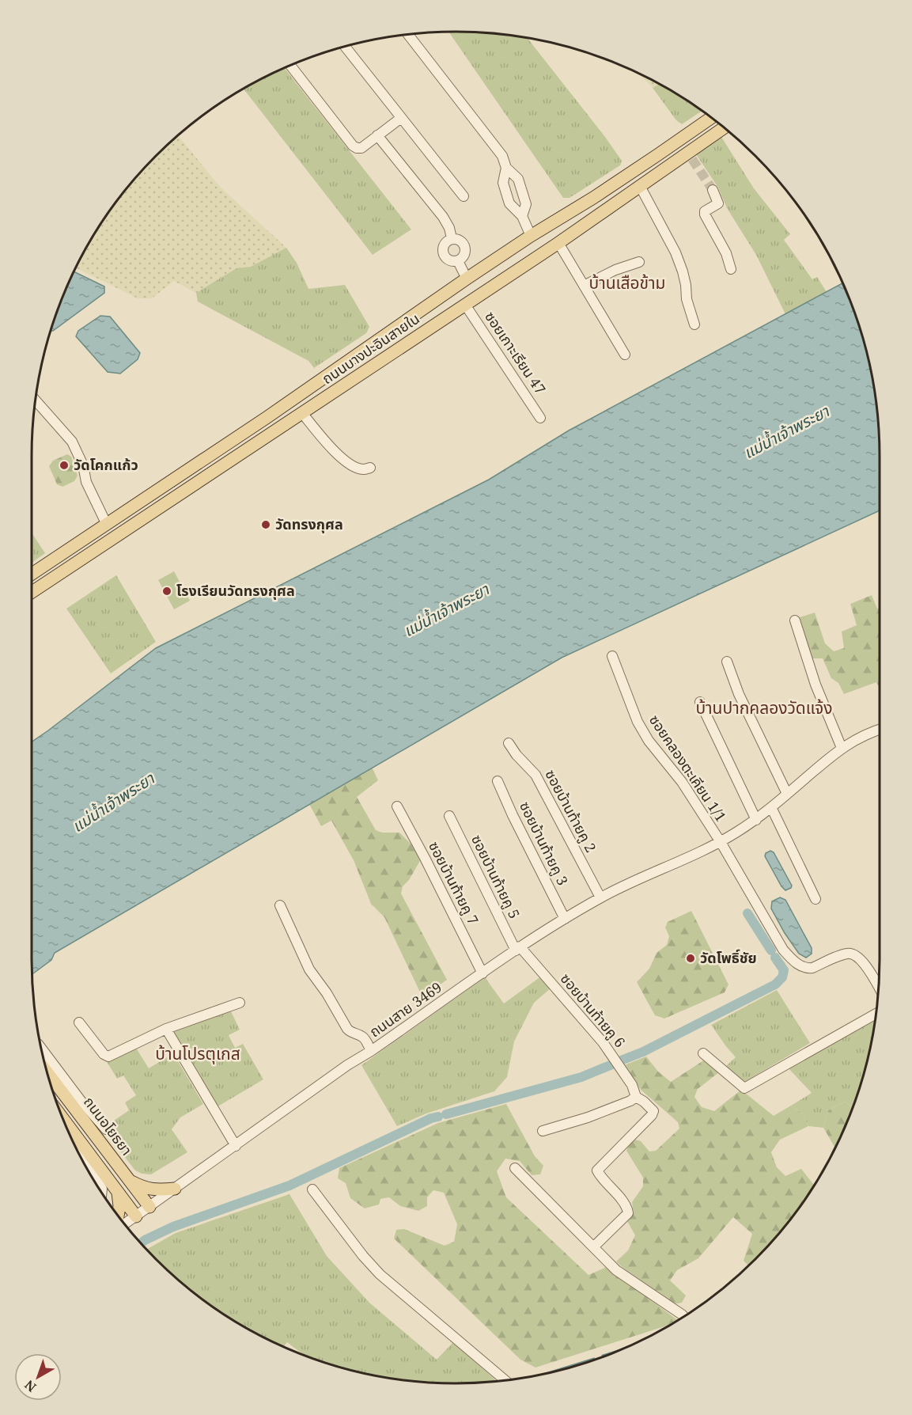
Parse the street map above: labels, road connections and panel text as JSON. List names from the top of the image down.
{
  "streets": {
    "main road": ["ถนนบางปะอินสายใน", "ถนนอโยธยา"],
    "street": [
      "ซอยเกาะเรียน 47",
      "ซอยคลองตะเคียน 1/1",
      "ซอยบ้านท้ายคู 2",
      "ซอยบ้านท้ายคู 3",
      "ซอยบ้านท้ายคู 5",
      "ซอยบ้านท้ายคู 7",
      "ถนนสาย 3469",
      "ซอยบ้านท้ายคู 6"
    ]
  },
  "crossings": [
    ["ถนนบางปะอินสายใน", "ซอยเกาะเรียน 47"],
    ["ซอยคลองตะเคียน 1/1", "ถนนสาย 3469"],
    ["ซอยบ้านท้ายคู 2", "ถนนสาย 3469"],
    ["ซอยบ้านท้ายคู 3", "ถนนสาย 3469"],
    ["ซอยบ้านท้ายคู 5", "ถนนสาย 3469"],
    ["ซอยบ้านท้ายคู 5", "ซอยบ้านท้ายคู 6"],
    ["ซอยบ้านท้ายคู 7", "ถนนสาย 3469"],
    ["ถนนสาย 3469", "ซอยบ้านท้ายคู 6"],
    ["ถนนสาย 3469", "ถนนอโยธยา"]
  ],
  "districts": ["บ้านเสือข้าม", "บ้านปากคลองวัดแจ้ง", "บ้านโปรตุเกส"],
  "water": ["แม่น้ำเจ้าพระยา"],
  "places": [
    "วัดโคกแก้ว",
    "วัดทรงกุศล",
    "โรงเรียนวัดทรงกุศล",
    "วัดโพธิ์ชัย"
  ],
  "north": "bottom left"
}
